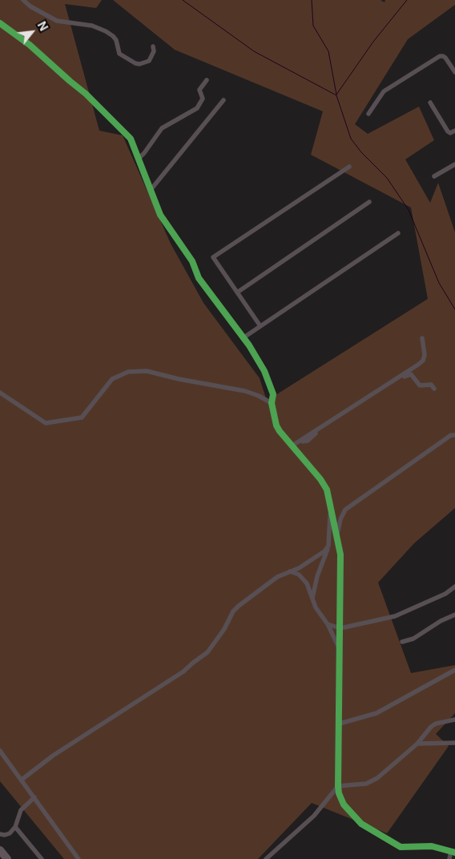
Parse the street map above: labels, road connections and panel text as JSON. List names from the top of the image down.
{
  "north": "top right"
}
